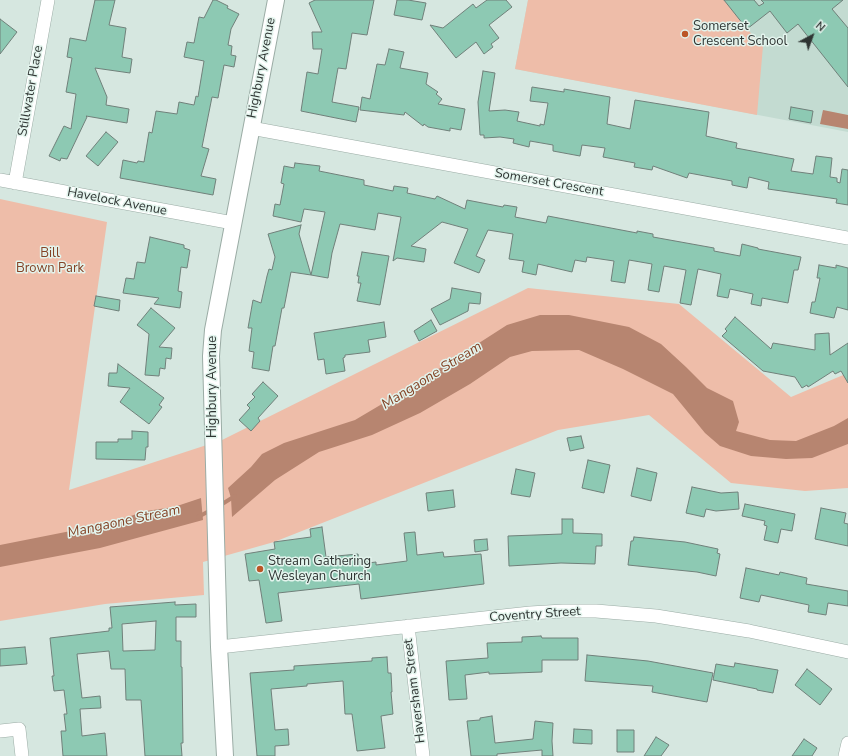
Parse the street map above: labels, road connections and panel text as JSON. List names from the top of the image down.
{
  "streets": {
    "street": [
      "Highbury Avenue",
      "Stillwater Place",
      "Somerset Crescent",
      "Havelock Avenue",
      "Coventry Street",
      "Haversham Street"
    ]
  },
  "crossings": [
    ["Highbury Avenue", "Somerset Crescent"],
    ["Highbury Avenue", "Havelock Avenue"],
    ["Highbury Avenue", "Coventry Street"],
    ["Stillwater Place", "Havelock Avenue"],
    ["Coventry Street", "Haversham Street"]
  ],
  "water": ["Mangaone Stream"],
  "parks": ["Bill Brown Park"],
  "places": ["Somerset Crescent School", "Stream Gathering Wesleyan Church"],
  "north": "top right"
}
